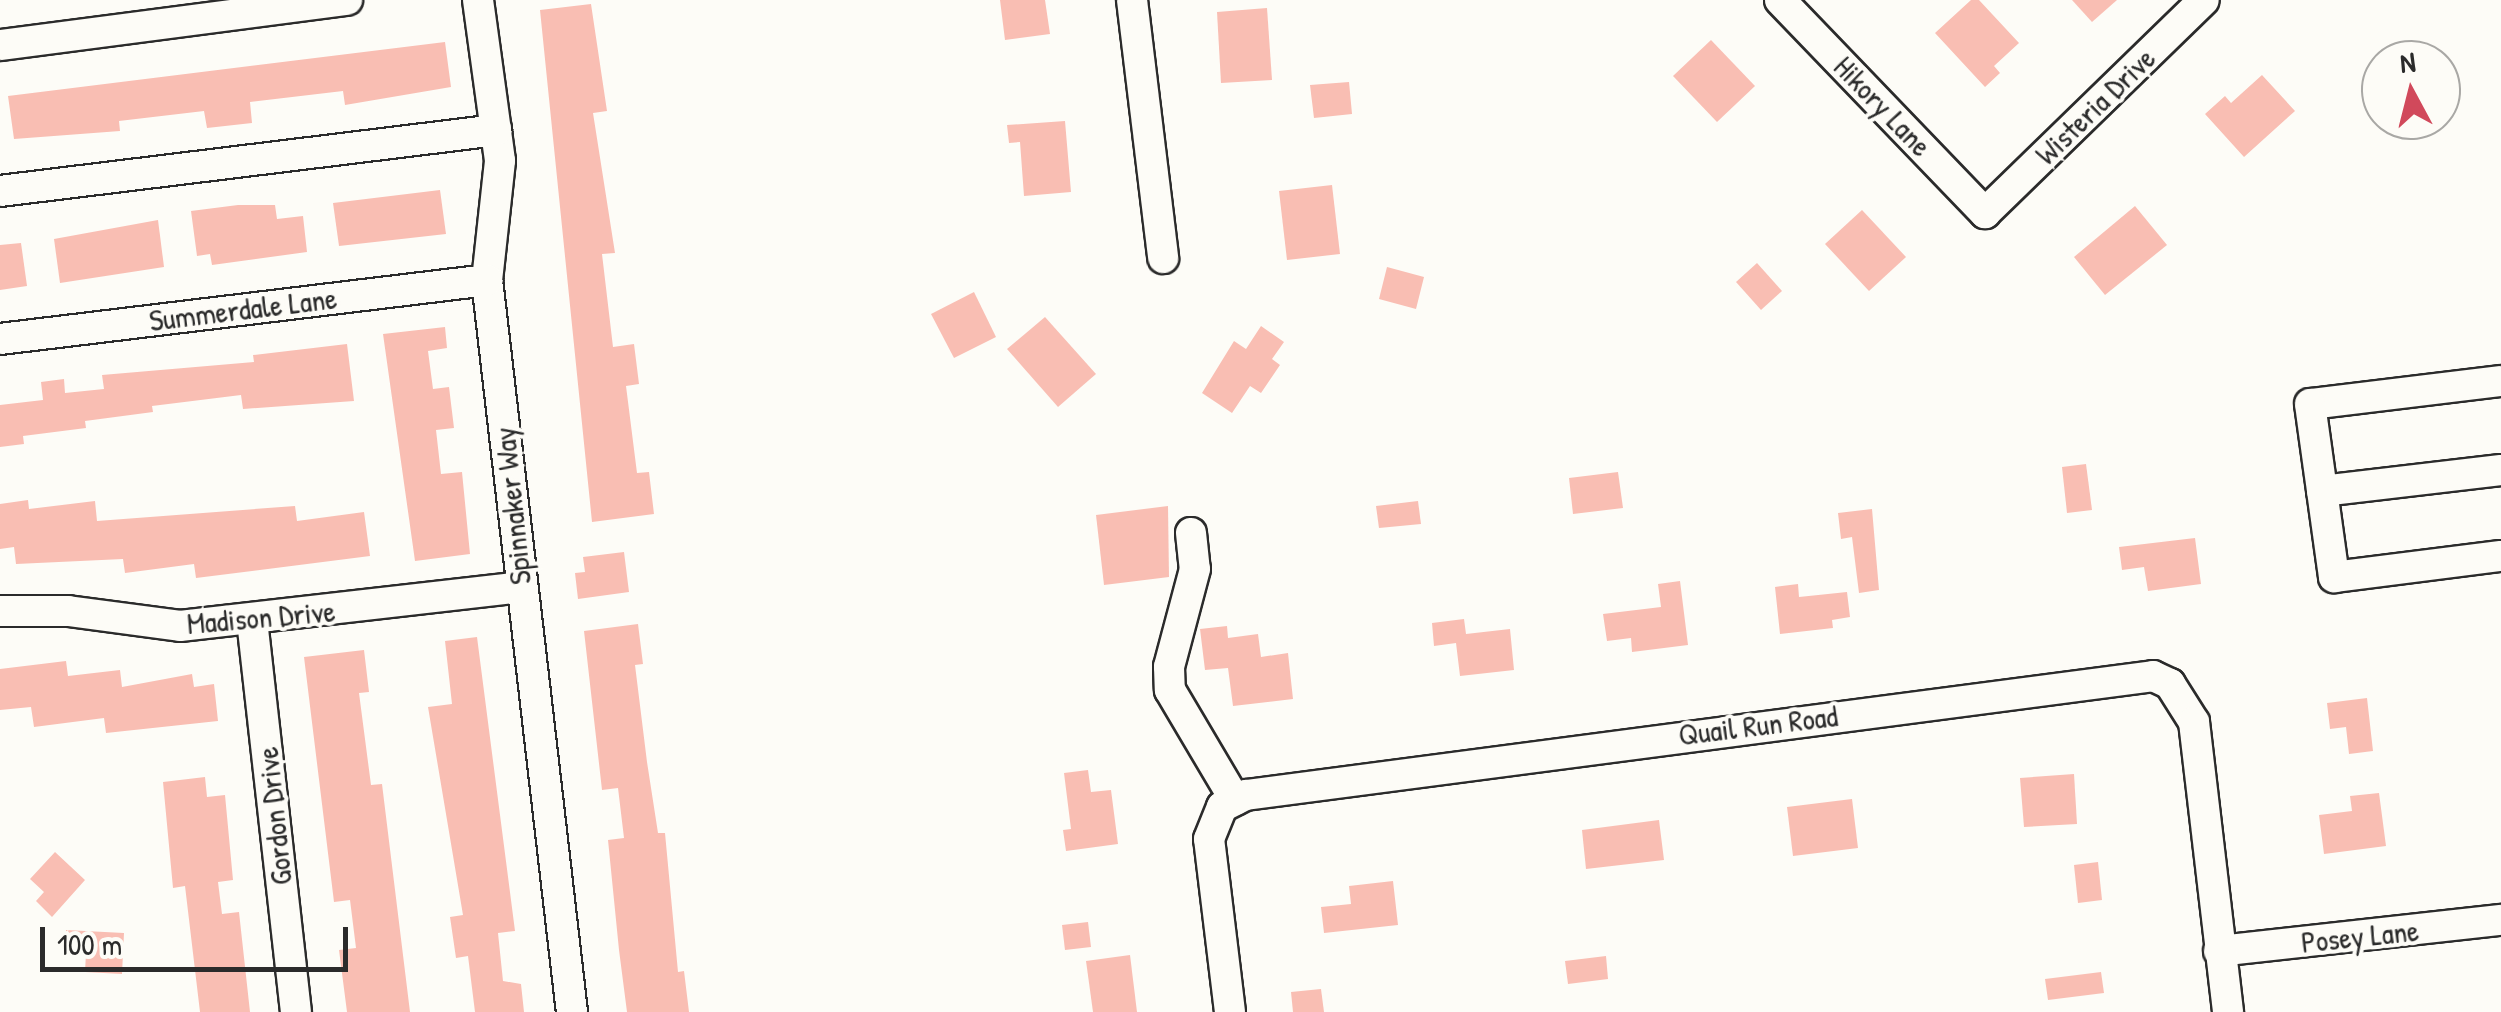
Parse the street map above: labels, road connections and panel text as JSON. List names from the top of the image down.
{
  "streets": {
    "street": [
      "Hikory Lane",
      "Wisteria Drive",
      "Summerdale Lane",
      "Spinnaker Way",
      "Madison Drive",
      "Quail Run Road",
      "Gordon Drive",
      "Posey Lane"
    ]
  },
  "crossings": [
    ["Hikory Lane", "Wisteria Drive"],
    ["Summerdale Lane", "Spinnaker Way"],
    ["Spinnaker Way", "Madison Drive"],
    ["Madison Drive", "Gordon Drive"],
    ["Quail Run Road", "Posey Lane"]
  ],
  "scale_bar": "100 m",
  "north": "top"
}
